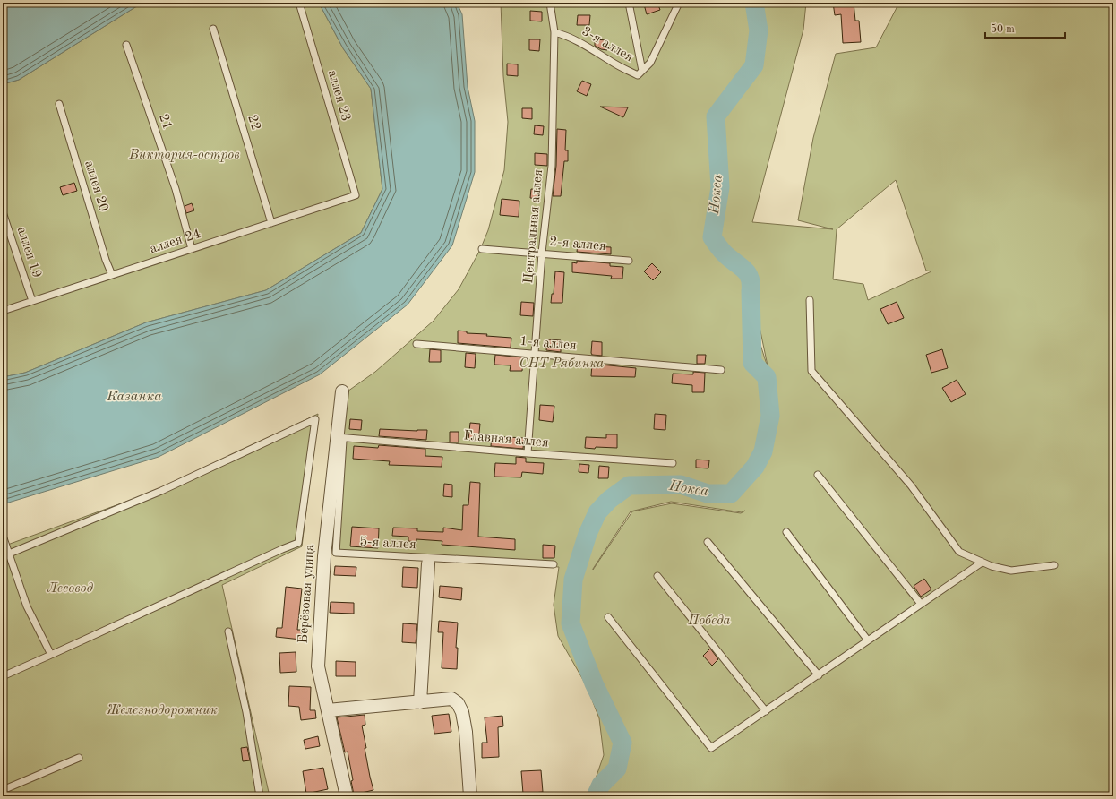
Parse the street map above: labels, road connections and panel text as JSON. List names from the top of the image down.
{
  "streets": {
    "street": ["Берёзовая улица"],
    "lane": [
      "3-я аллея",
      "аллея 23",
      "21",
      "22",
      "аллея 20",
      "Центральная аллея",
      "аллея 24",
      "2-я аллея",
      "аллея 19",
      "1-я аллея",
      "Главная аллея",
      "5-я аллея"
    ]
  },
  "crossings": [
    ["3-я аллея", "Центральная аллея"],
    ["аллея 23", "аллея 24"],
    ["21", "аллея 24"],
    ["22", "аллея 24"],
    ["аллея 20", "аллея 24"],
    ["Центральная аллея", "2-я аллея"],
    ["Центральная аллея", "1-я аллея"],
    ["Центральная аллея", "Главная аллея"],
    ["аллея 24", "аллея 19"],
    ["Главная аллея", "5-я аллея"],
    ["Главная аллея", "Берёзовая улица"],
    ["5-я аллея", "Берёзовая улица"]
  ],
  "water": ["Нокса", "Казанка"],
  "parks": [
    "Виктория-остров",
    "СНТ Рябинка",
    "Лесовод",
    "Победа",
    "Железнодорожник"
  ],
  "scale_bar": "50 m"
}
